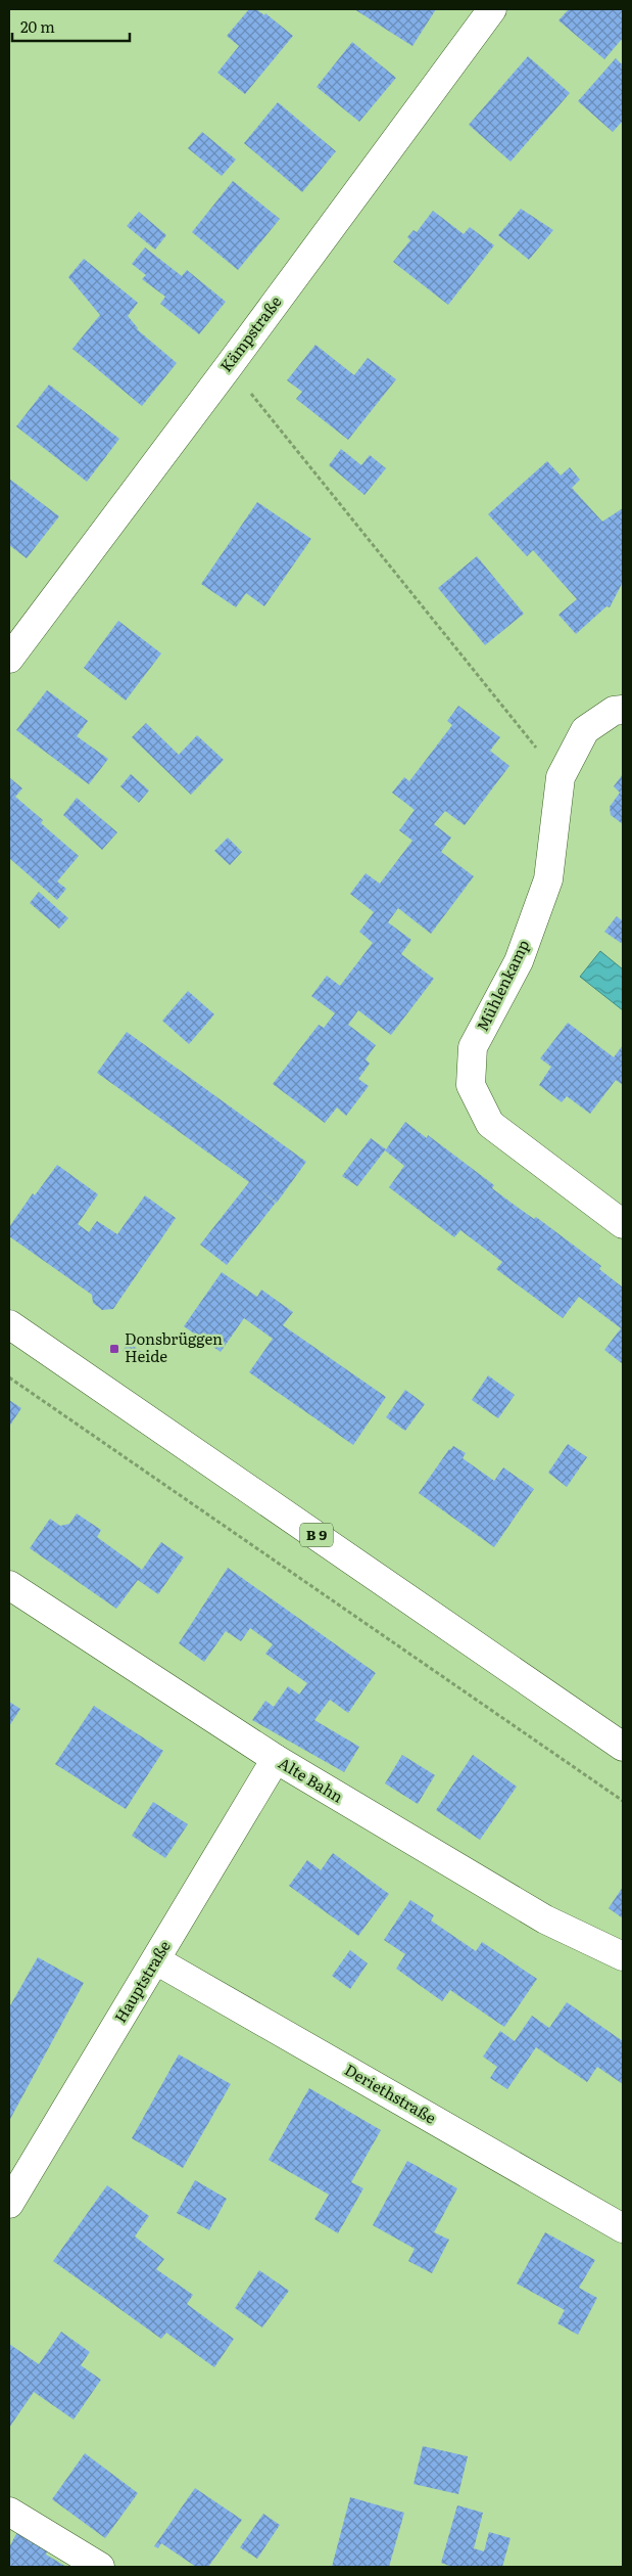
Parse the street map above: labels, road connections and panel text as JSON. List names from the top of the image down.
{
  "streets": {
    "street": [
      "Kämpstraße",
      "Mühlenkamp",
      "B 9",
      "Alte Bahn",
      "Hauptstraße",
      "Deriethstraße"
    ]
  },
  "crossings": [
    ["Alte Bahn", "Hauptstraße"],
    ["Hauptstraße", "Deriethstraße"]
  ],
  "places": {
    "transit": ["Donsbrüggen Heide"]
  },
  "scale_bar": "20 m"
}
